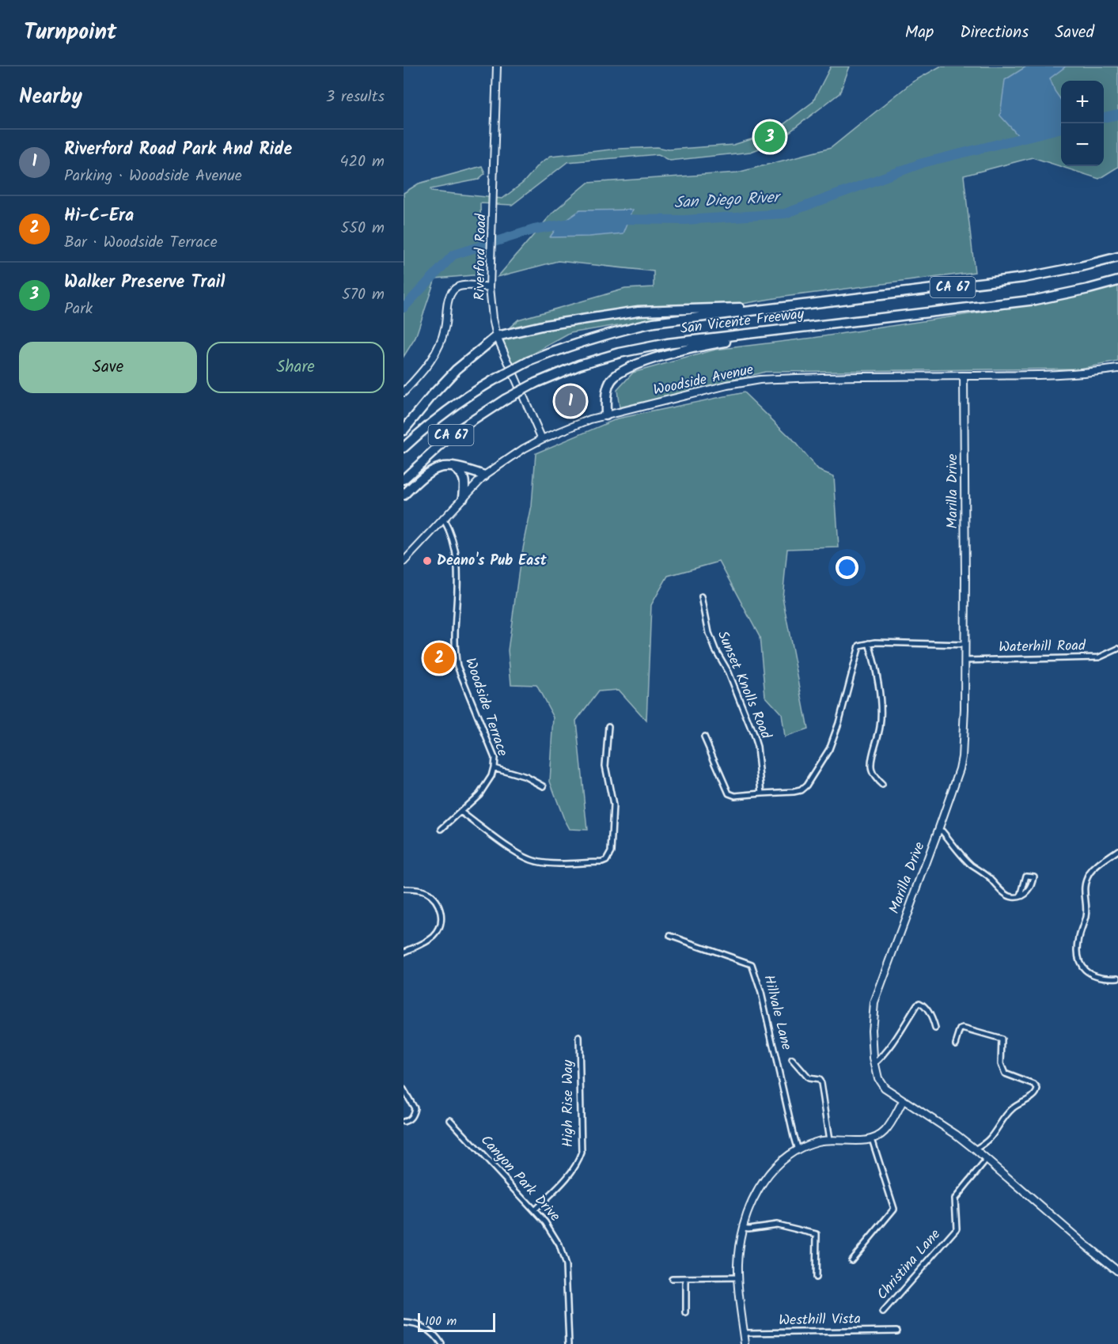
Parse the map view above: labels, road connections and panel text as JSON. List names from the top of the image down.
{
  "streets": {
    "highway": ["CA 67", "San Vicente Freeway"],
    "street": [
      "Riverford Road",
      "Woodside Avenue",
      "Marilla Drive",
      "Waterhill Road",
      "Sunset Knolls Road",
      "Woodside Terrace",
      "Hillvale Lane",
      "High Rise Way",
      "Canyon Park Drive",
      "Christina Lane",
      "Westhill Vista"
    ]
  },
  "crossings": [
    ["Riverford Road", "Woodside Avenue"],
    ["Woodside Avenue", "Marilla Drive"],
    ["Woodside Avenue", "Woodside Terrace"],
    ["Marilla Drive", "Waterhill Road"],
    ["Marilla Drive", "Christina Lane"],
    ["High Rise Way", "Canyon Park Drive"]
  ],
  "water": ["San Diego River"],
  "places": ["Deano's Pub East"],
  "scale_bar": "100 m",
  "page": {
    "header": "Turnpoint",
    "nav": ["Map", "Directions", "Saved"],
    "heading": ["Nearby", "3 results"],
    "map_buttons": ["+", "−"],
    "pins": ["3", "1", "2"],
    "list": [
      {
        "mark": "1",
        "name": "Riverford Road Park And Ride",
        "note": "Parking · Woodside Avenue",
        "value": "420 m"
      },
      {
        "mark": "2",
        "name": "Hi-C-Era",
        "note": "Bar · Woodside Terrace",
        "value": "550 m"
      },
      {
        "mark": "3",
        "name": "Walker Preserve Trail",
        "note": "Park",
        "value": "570 m"
      }
    ],
    "buttons": ["Save", "Share"],
    "scale": "100 m"
  }
}
